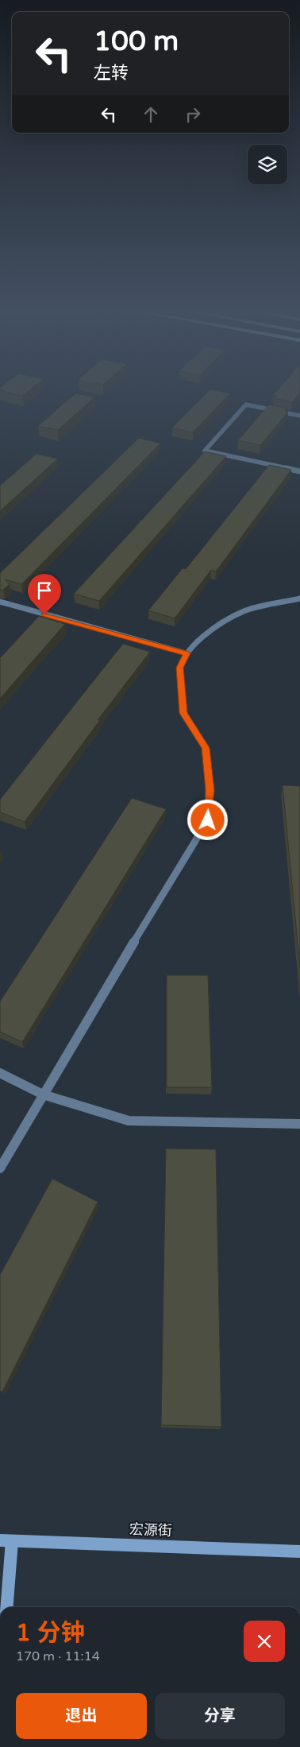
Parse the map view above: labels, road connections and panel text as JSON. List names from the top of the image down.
{
  "streets": {
    "main road": ["宏源街"]
  },
  "page": {
    "turn": ["100 m", "左转"],
    "heading": ["1 分钟", "170 m · 11:14"],
    "buttons": ["退出", "分享"]
  }
}
